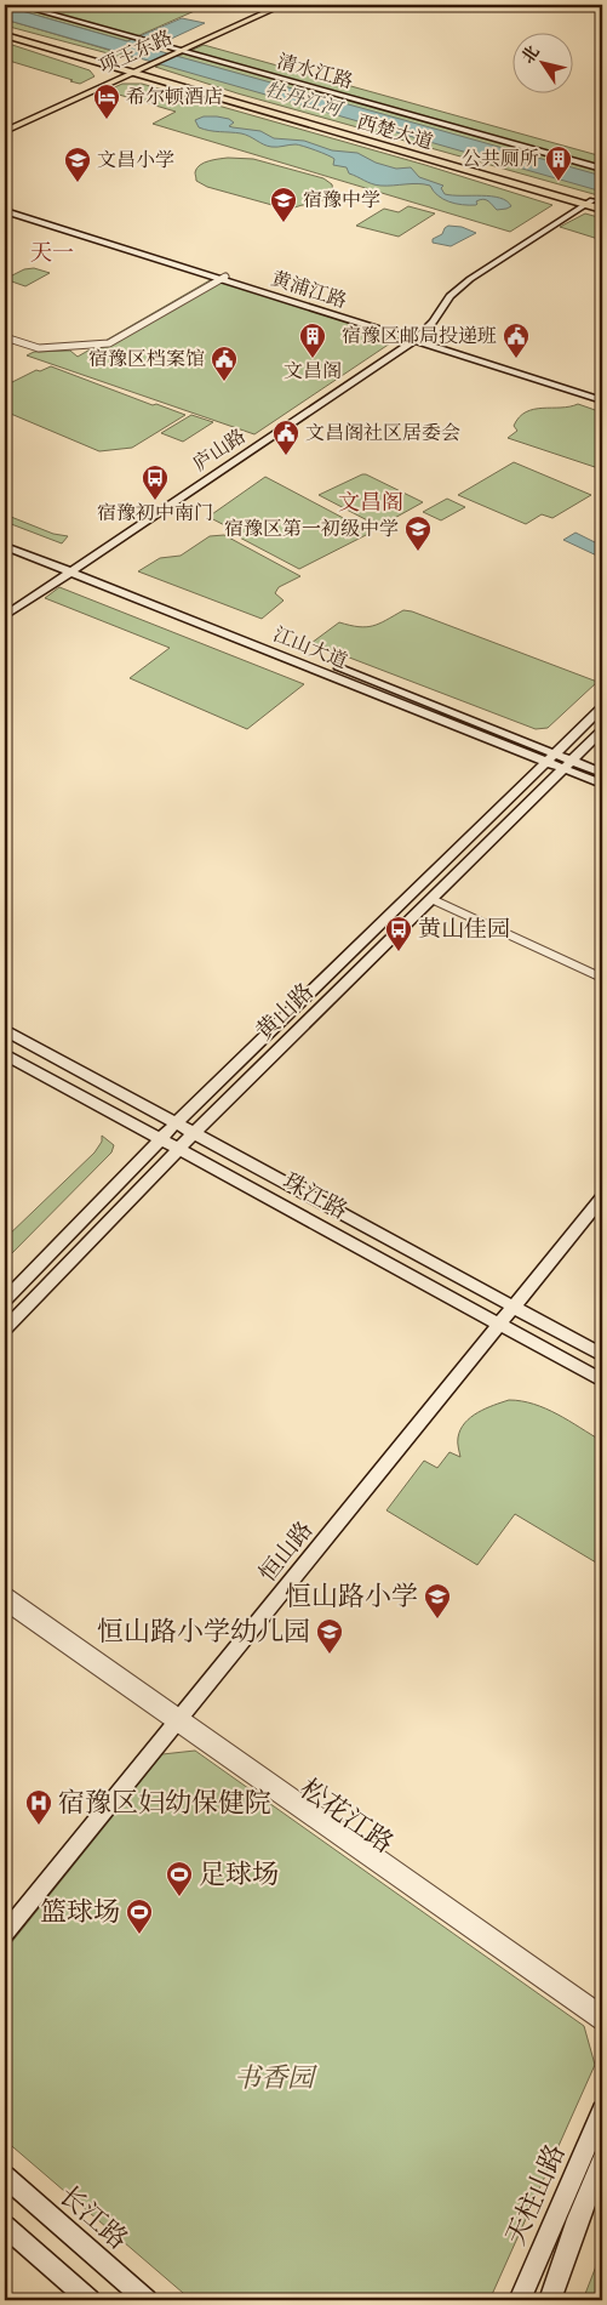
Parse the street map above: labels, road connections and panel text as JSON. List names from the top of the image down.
{
  "streets": {
    "highway": ["西楚大道"],
    "main road": ["项王东路"],
    "street": [
      "清水江路",
      "黄浦江路",
      "庐山路",
      "江山大道",
      "黄山路",
      "珠江路",
      "恒山路",
      "松花江路",
      "天柱山路",
      "长江路"
    ]
  },
  "crossings": [
    ["项王东路", "清水江路"],
    ["项王东路", "西楚大道"],
    ["西楚大道", "庐山路"],
    ["黄浦江路", "庐山路"],
    ["庐山路", "江山大道"],
    ["江山大道", "黄山路"],
    ["黄山路", "珠江路"],
    ["珠江路", "恒山路"],
    ["恒山路", "松花江路"]
  ],
  "districts": ["天一", "文昌阁"],
  "water": ["牡丹江河"],
  "parks": ["书香园"],
  "places": {
    "hotel": ["希尔顿酒店"],
    "building": ["公共厕所", "文昌阁"],
    "school or university": [
      "文昌小学",
      "宿豫中学",
      "宿豫区第一初级中学",
      "恒山路小学",
      "恒山路小学幼儿园"
    ],
    "public building": ["宿豫区邮局投递班", "宿豫区档案馆", "文昌阁社区居委会"],
    "bus stop": ["宿豫初中南门", "黄山佳园"],
    "hospital": ["宿豫区妇幼保健院"],
    "sports": ["足球场", "篮球场"]
  },
  "north": "top left"
}
